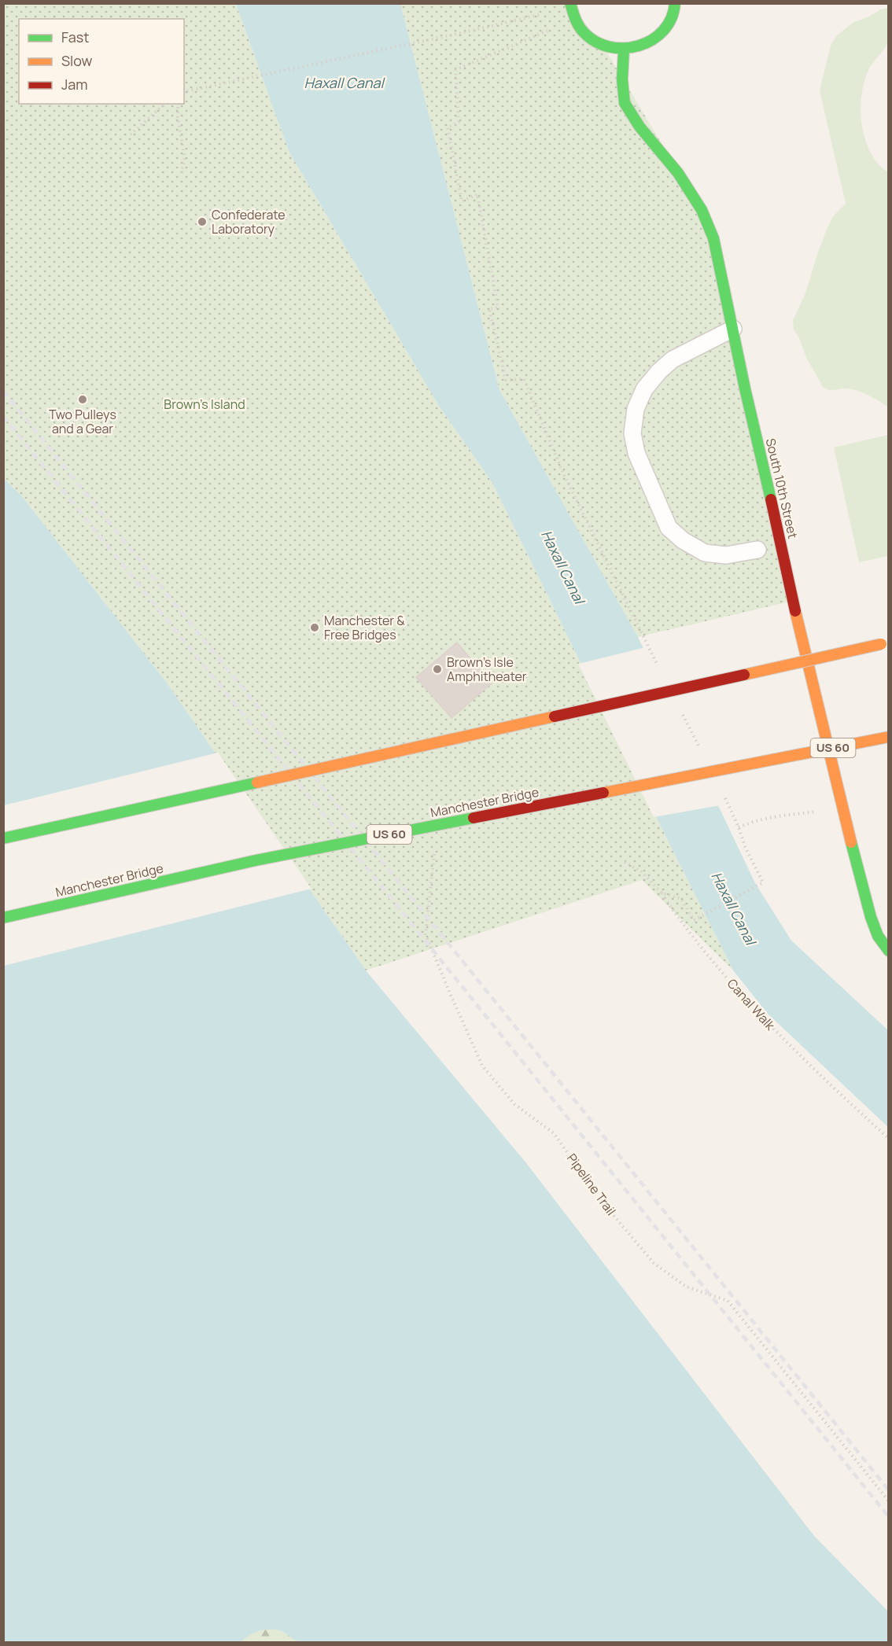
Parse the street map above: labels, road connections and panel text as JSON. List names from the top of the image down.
{
  "streets": {
    "main road": ["South 10th Street", "US 60", "Manchester Bridge"],
    "path": ["Canal Walk", "Pipeline Trail"]
  },
  "water": ["Haxall Canal"],
  "parks": ["Brown's Island"],
  "places": [
    "Confederate Laboratory",
    "Two Pulleys and a Gear",
    "Manchester & Free Bridges",
    "Brown's Isle Amphitheater"
  ],
  "legend": ["Fast", "Slow", "Jam"]
}
